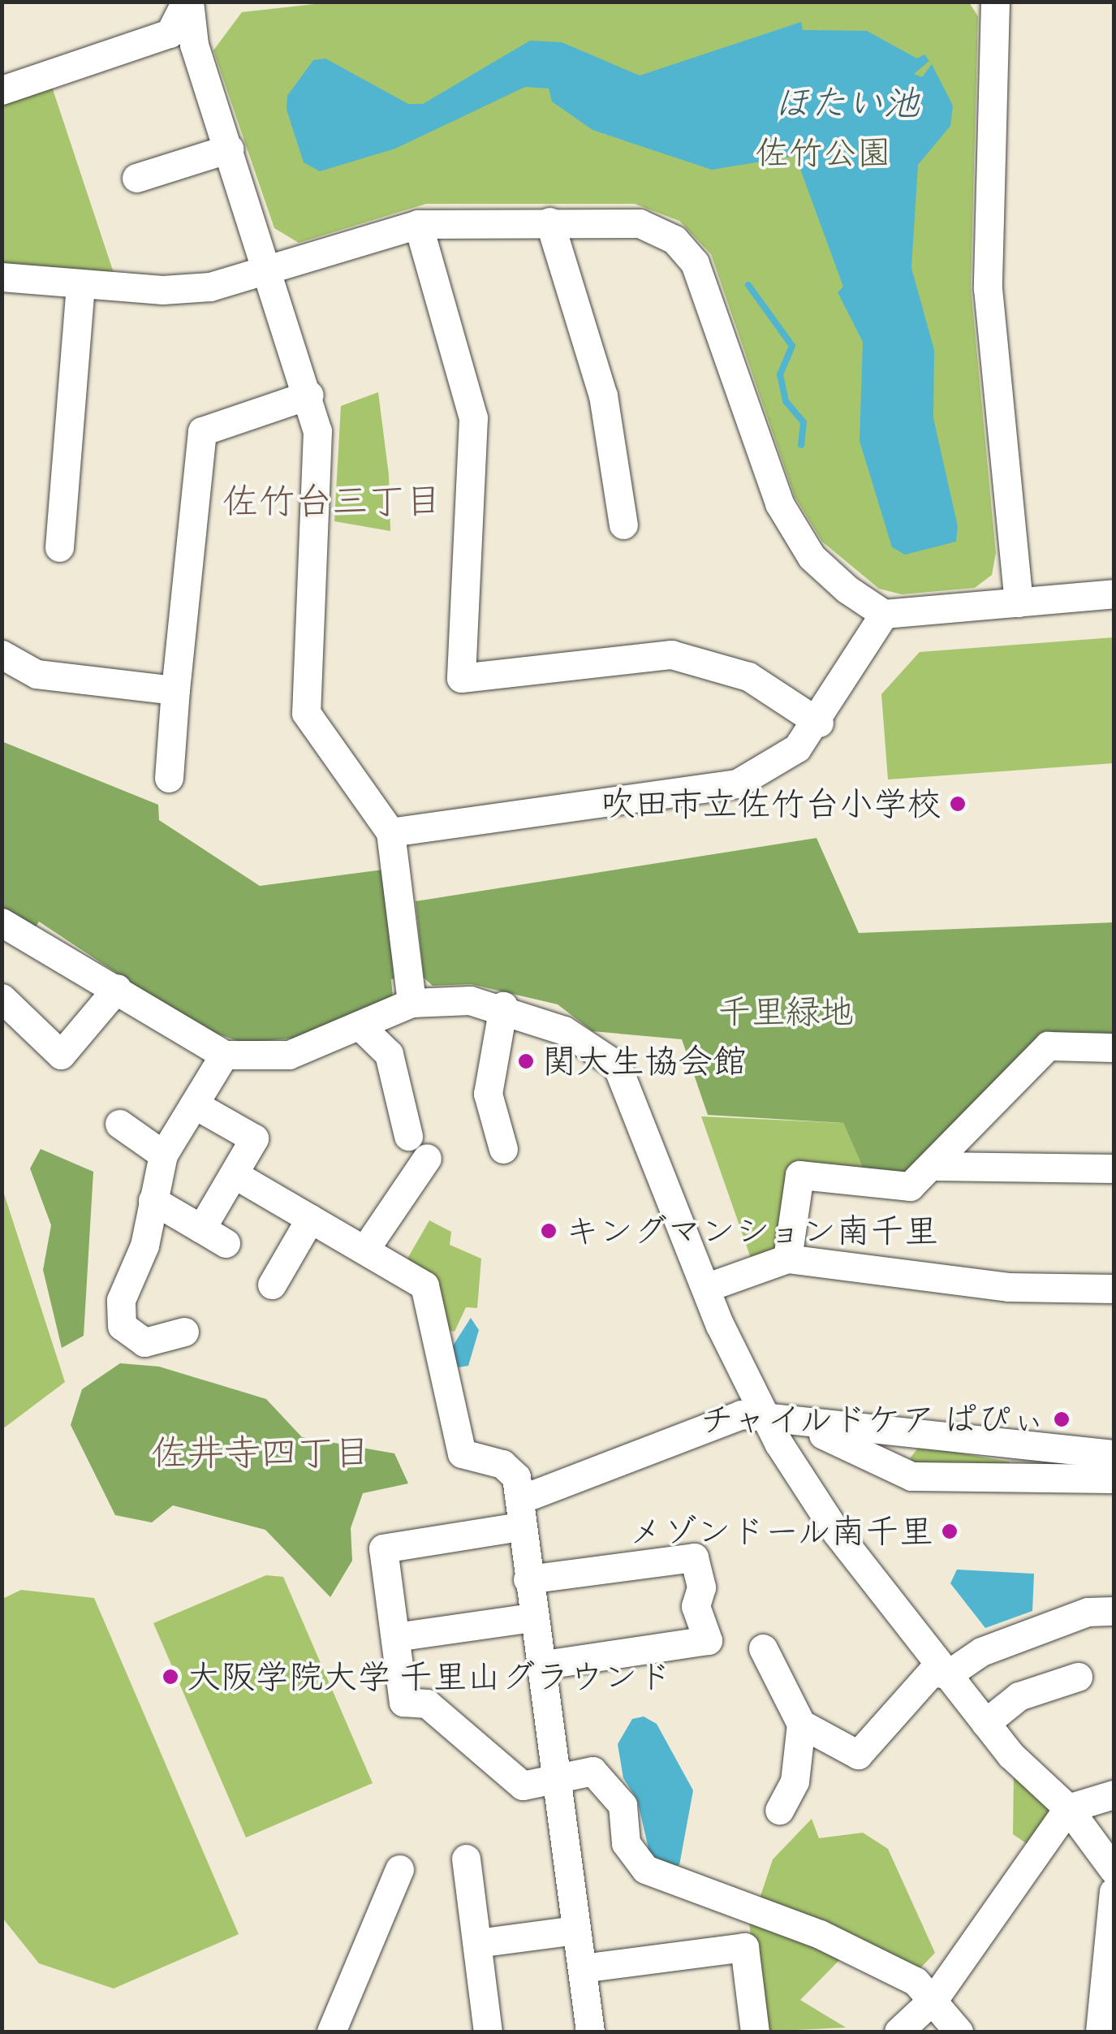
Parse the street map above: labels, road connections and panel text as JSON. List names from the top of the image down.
{
  "districts": ["佐竹台三丁目", "佐井寺四丁目"],
  "water": ["ほたい池"],
  "parks": ["佐竹公園", "千里緑地"],
  "places": [
    "吹田市立佐竹台小学校",
    "関大生協会館",
    "キングマンション南千里",
    "チャイルドケア ぱぴぃ",
    "メゾンドール南千里",
    "大阪学院大学 千里山グラウンド"
  ]
}
